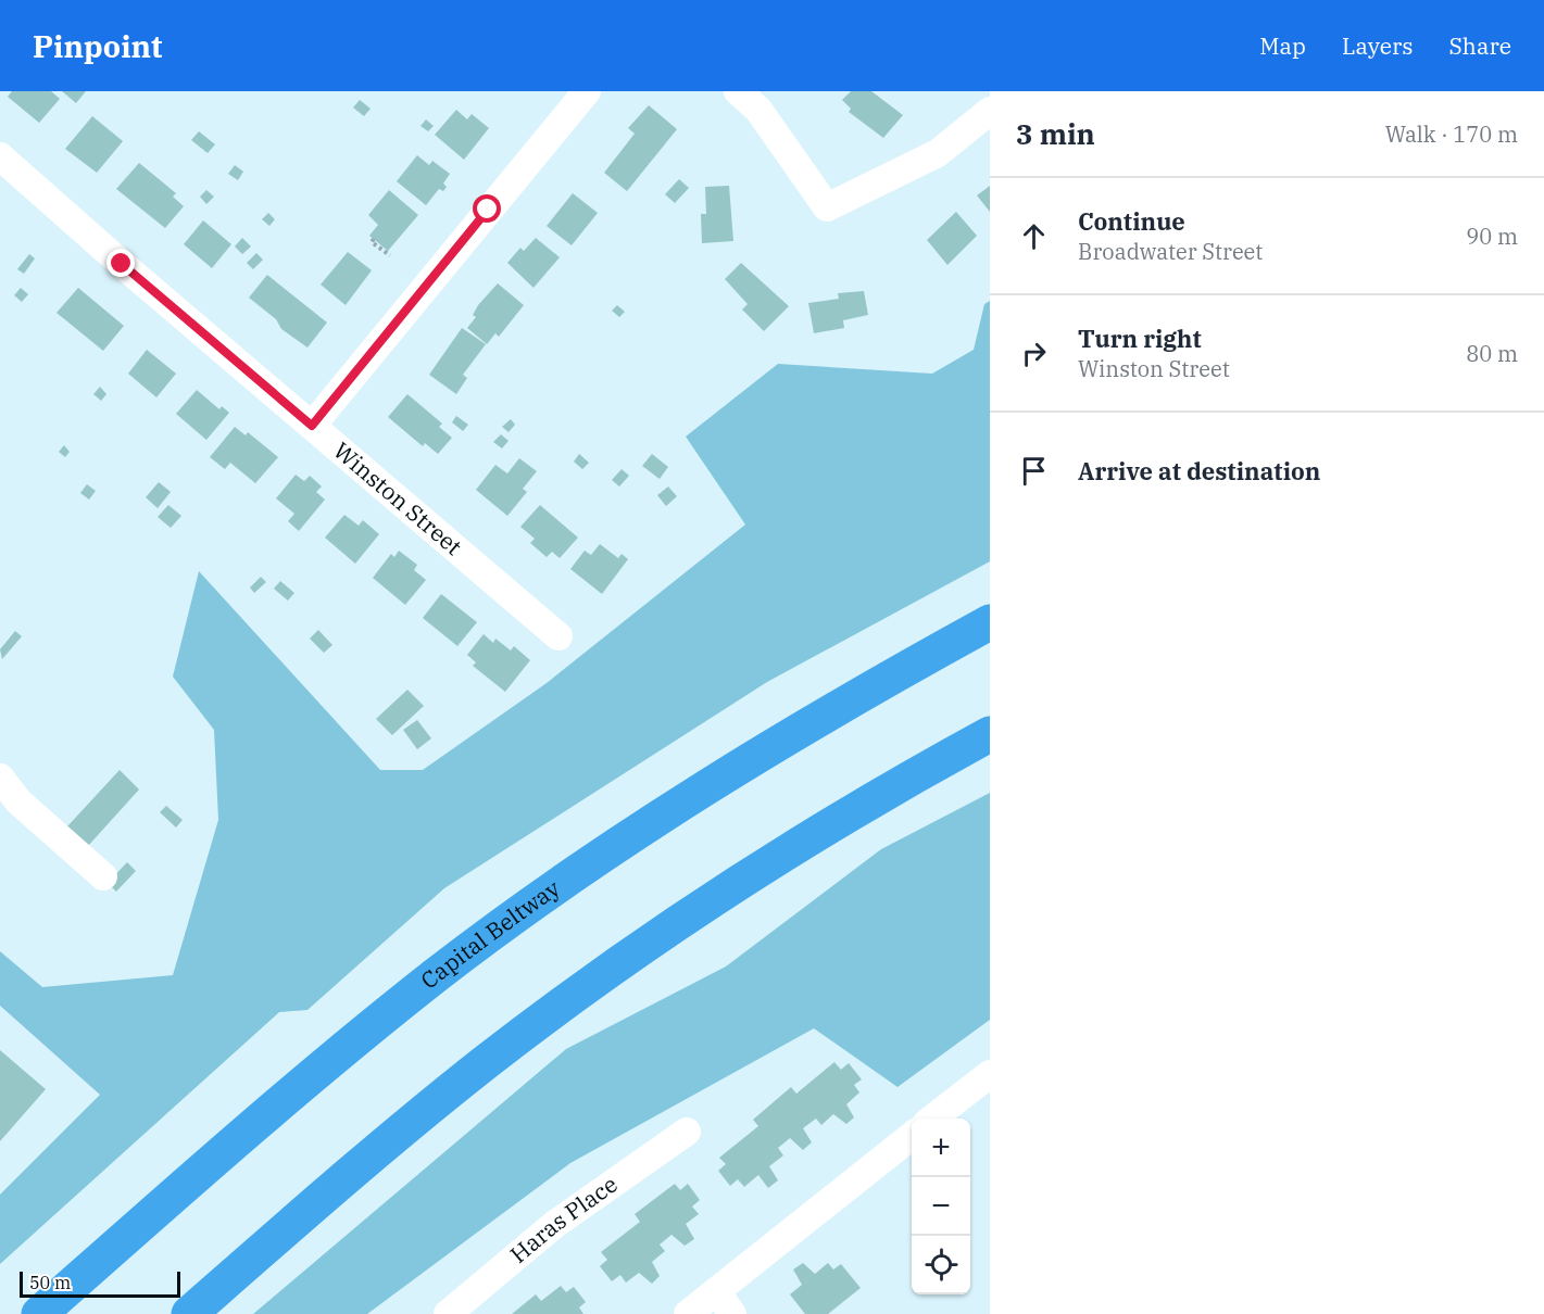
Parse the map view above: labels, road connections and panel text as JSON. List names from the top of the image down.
{
  "streets": {
    "highway": ["Capital Beltway"],
    "street": ["Winston Street", "Haras Place"]
  },
  "scale_bar": "50 m",
  "page": {
    "header": "Pinpoint",
    "nav": ["Map", "Layers", "Share"],
    "heading": ["3 min", "Walk · 170 m"],
    "list": [
      ["Continue", "Broadwater Street", "90 m"],
      ["Turn right", "Winston Street", "80 m"],
      "Arrive at destination"
    ],
    "map_buttons": ["+", "−"],
    "scale": "50 m"
  }
}
